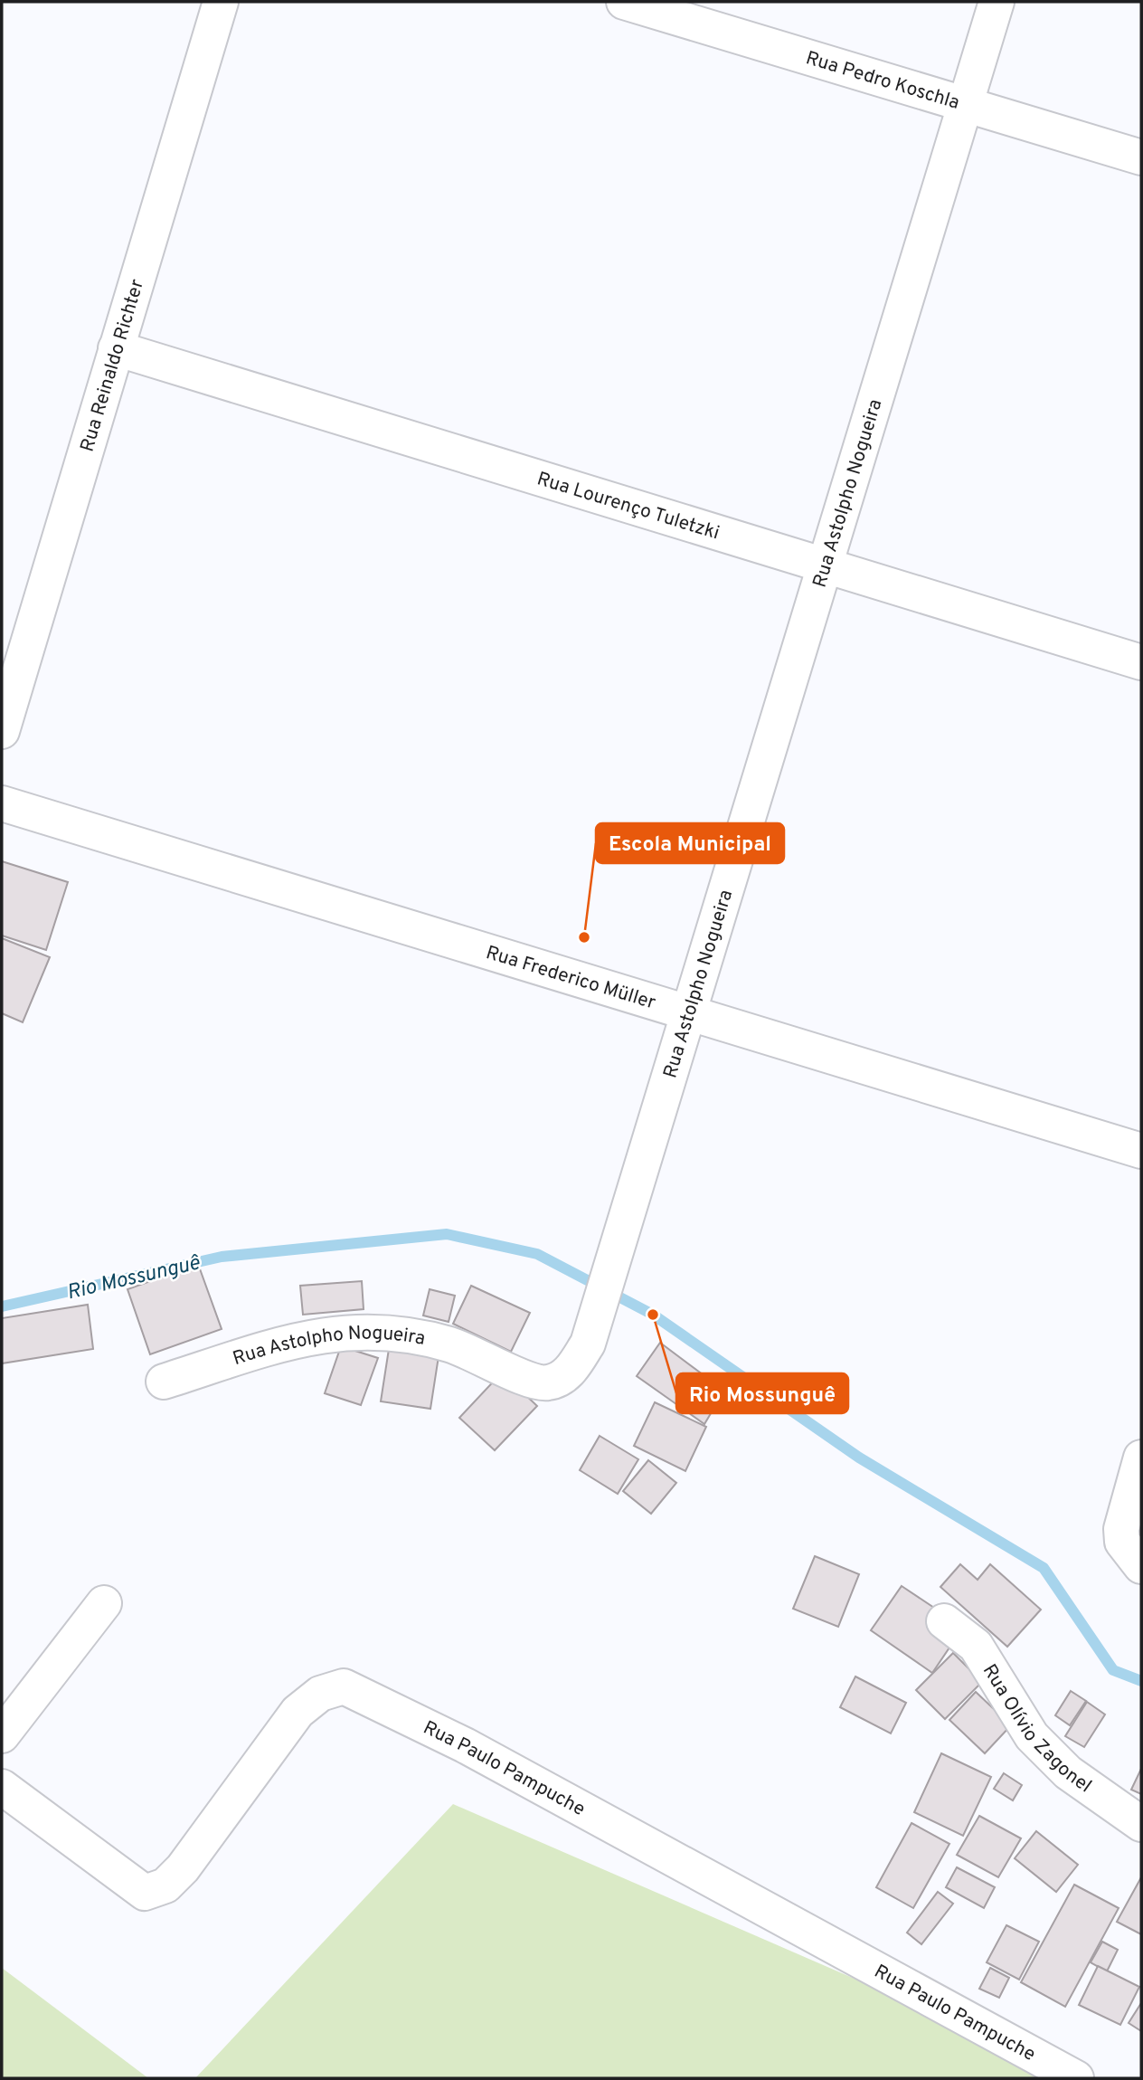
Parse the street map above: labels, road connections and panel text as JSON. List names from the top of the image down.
{
  "streets": {
    "street": [
      "Rua Pedro Koschla",
      "Rua Reinaldo Richter",
      "Rua Astolpho Nogueira",
      "Rua Lourenço Tuletzki",
      "Rua Frederico Müller",
      "Rua Olívio Zagonel",
      "Rua Paulo Pampuche"
    ]
  },
  "crossings": [
    ["Rua Pedro Koschla", "Rua Astolpho Nogueira"],
    ["Rua Reinaldo Richter", "Rua Lourenço Tuletzki"],
    ["Rua Astolpho Nogueira", "Rua Lourenço Tuletzki"],
    ["Rua Astolpho Nogueira", "Rua Frederico Müller"]
  ],
  "water": ["Rio Mossunguê"],
  "places": ["Escola Municipal", "Rio Mossunguê"]
}
